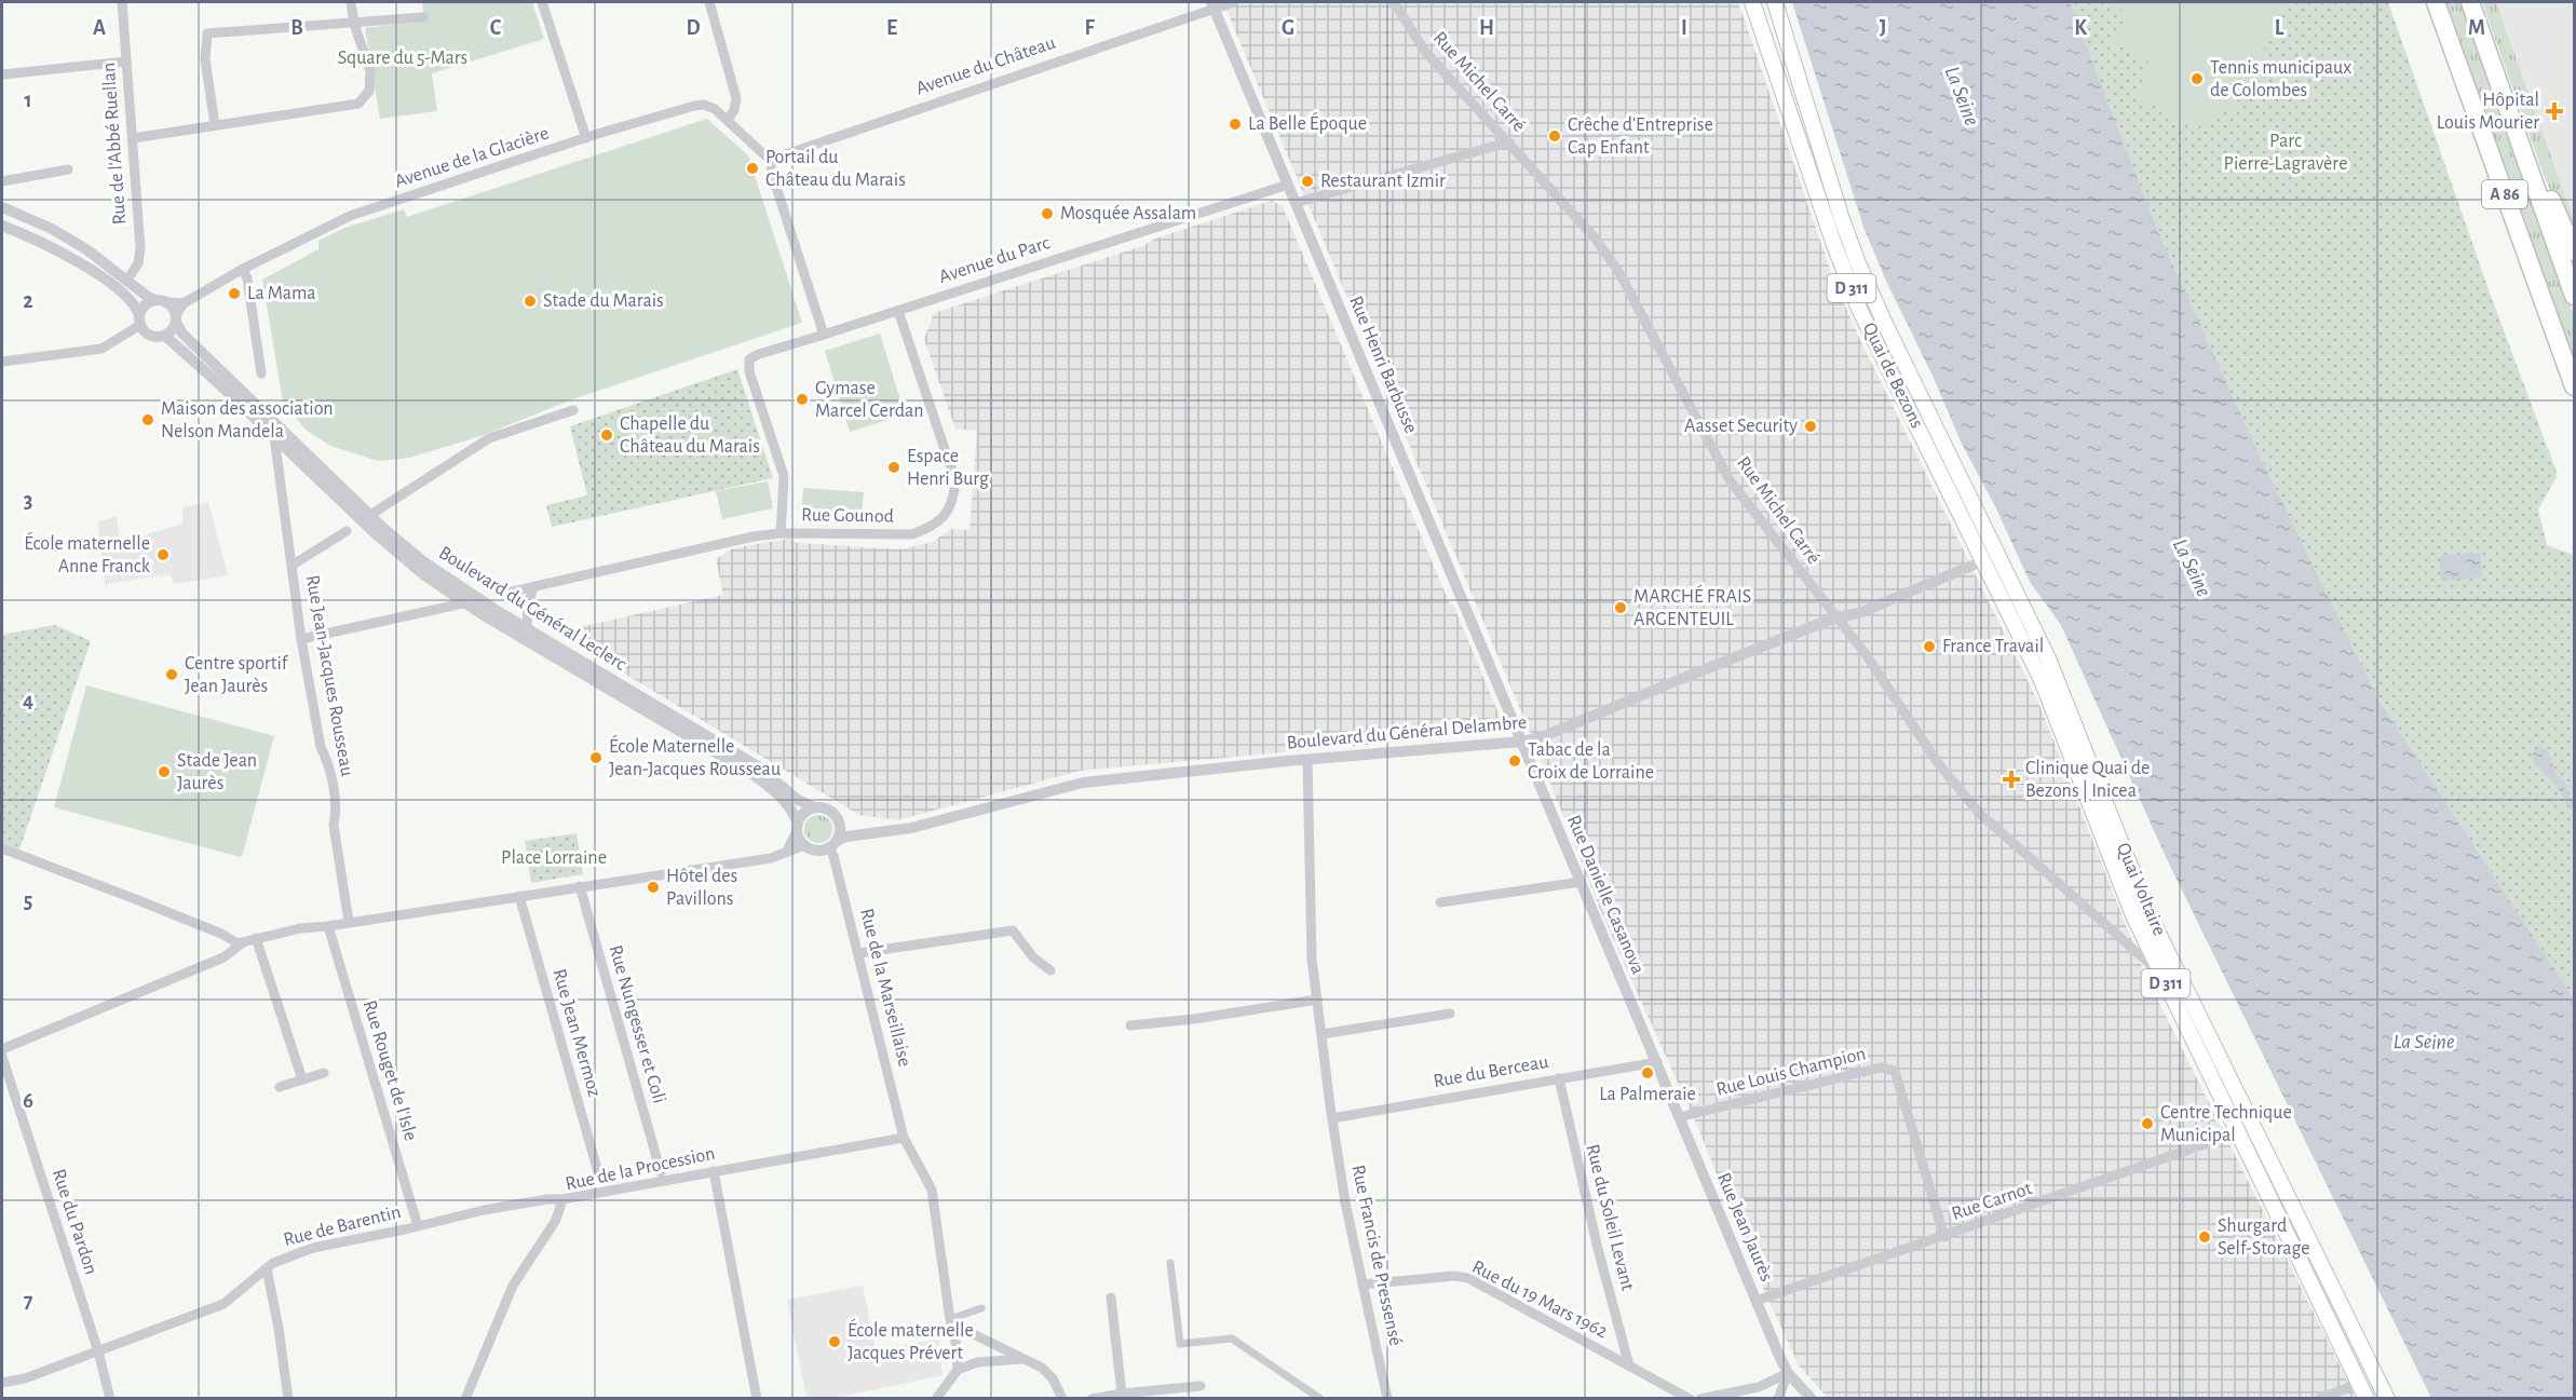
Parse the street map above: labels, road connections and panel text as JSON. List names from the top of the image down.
{
  "streets": {
    "highway": ["A 86"],
    "main road": ["D 311", "Quai de Bezons", "Quai Voltaire"],
    "street": [
      "Avenue du Château",
      "Rue Michel Carré",
      "Rue de l'Abbé Ruellan",
      "Avenue de la Glacière",
      "Avenue du Parc",
      "Rue Henri Barbusse",
      "Rue Gounod",
      "Boulevard du Général Leclerc",
      "Rue Jean-Jacques Rousseau",
      "Boulevard du Général Delambre",
      "Rue Danielle Casanova",
      "Rue de la Marseillaise",
      "Rue Nungesser et Coli",
      "Rue Jean Mermoz",
      "Rue Rouget de l'Isle",
      "Rue du Berceau",
      "Rue Louis Champion",
      "Rue de la Procession",
      "Rue Carnot",
      "Rue du Soleil Levant",
      "Rue du Pardon",
      "Rue de Barentin",
      "Rue Jean Jaurès",
      "Rue Francis de Pressensé",
      "Rue du 19 Mars 1962"
    ]
  },
  "crossings": [
    ["Avenue du Château", "Avenue de la Glacière"],
    ["Avenue du Château", "Rue Henri Barbusse"],
    ["Rue Michel Carré", "Boulevard du Général Delambre"],
    ["Rue Michel Carré", "Quai Voltaire"],
    ["Avenue de la Glacière", "Boulevard du Général Leclerc"],
    ["Avenue du Parc", "Rue Henri Barbusse"],
    ["Avenue du Parc", "Rue Gounod"],
    ["Rue Henri Barbusse", "Boulevard du Général Delambre"],
    ["Rue Henri Barbusse", "Rue Danielle Casanova"],
    ["Quai de Bezons", "Boulevard du Général Delambre"],
    ["Quai de Bezons", "Quai Voltaire"],
    ["Boulevard du Général Leclerc", "Rue Jean-Jacques Rousseau"],
    ["Boulevard du Général Leclerc", "Boulevard du Général Delambre"],
    ["Boulevard du Général Leclerc", "Rue de la Marseillaise"],
    ["Boulevard du Général Delambre", "Quai Voltaire"],
    ["Boulevard du Général Delambre", "Rue Danielle Casanova"],
    ["Boulevard du Général Delambre", "Rue de la Marseillaise"],
    ["Boulevard du Général Delambre", "Rue Francis de Pressensé"],
    ["Quai Voltaire", "Rue Carnot"],
    ["Rue Danielle Casanova", "Rue du Berceau"],
    ["Rue Danielle Casanova", "Rue Jean Jaurès"],
    ["Rue de la Marseillaise", "Rue de la Procession"],
    ["Rue Nungesser et Coli", "Rue de la Procession"],
    ["Rue Rouget de l'Isle", "Rue de Barentin"],
    ["Rue du Berceau", "Rue du Soleil Levant"],
    ["Rue du Berceau", "Rue Jean Jaurès"],
    ["Rue du Berceau", "Rue Francis de Pressensé"],
    ["Rue Louis Champion", "Rue Carnot"],
    ["Rue Louis Champion", "Rue Jean Jaurès"],
    ["Rue de la Procession", "Rue de Barentin"],
    ["Rue Carnot", "Rue Jean Jaurès"],
    ["Rue du Soleil Levant", "Rue du 19 Mars 1962"],
    ["Rue du Pardon", "Rue de Barentin"],
    ["Rue Francis de Pressensé", "Rue du 19 Mars 1962"]
  ],
  "water": ["La Seine"],
  "parks": ["Square du 5-Mars", "Parc Pierre-Lagravère", "Place Lorraine"],
  "places": {
    "other": [
      "Tennis municipaux de Colombes",
      "La Belle Époque",
      "Crêche d'Entreprise Cap Enfant",
      "Portail du Château du Marais",
      "Restaurant Izmir",
      "Mosquée Assalam",
      "La Mama",
      "Stade du Marais",
      "Gymase Marcel Cerdan",
      "Maison des association Nelson Mandela",
      "Aasset Security",
      "Chapelle du Château du Marais",
      "Espace Henri Burg",
      "École maternelle Anne Franck",
      "MARCHÉ FRAIS ARGENTEUIL",
      "France Travail",
      "Centre sportif Jean Jaurès",
      "École Maternelle Jean-Jacques Rousseau",
      "Tabac de la Croix de Lorraine",
      "Stade Jean Jaurès",
      "Hôtel des Pavillons",
      "La Palmeraie",
      "Centre Technique Municipal",
      "Shurgard Self-Storage",
      "École maternelle Jacques Prévert"
    ],
    "health": ["Hôpital Louis Mourier", "Clinique Quai de Bezons | Inicea"]
  },
  "grid": {
    "columns": [
      "A",
      "B",
      "C",
      "D",
      "E",
      "F",
      "G",
      "H",
      "I",
      "J",
      "K",
      "L",
      "M"
    ],
    "rows": [
      "1",
      "2",
      "3",
      "4",
      "5",
      "6",
      "7"
    ]
  }
}
